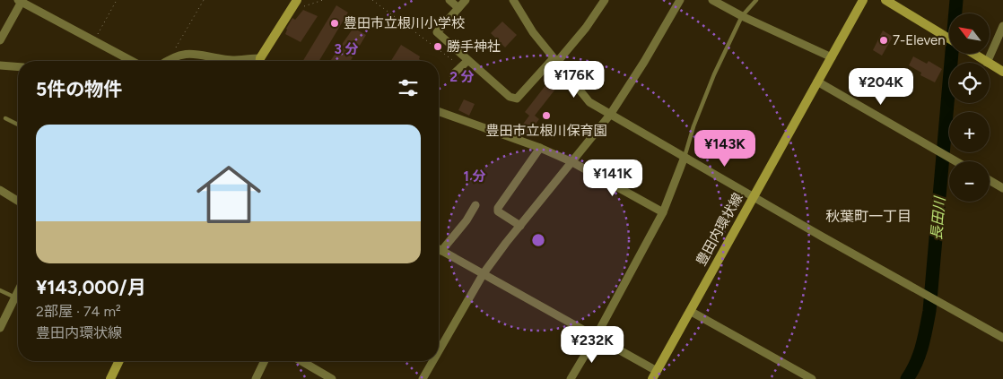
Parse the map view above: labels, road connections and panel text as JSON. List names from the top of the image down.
{
  "streets": {
    "street": ["豊田内環状線"]
  },
  "districts": ["秋葉町一丁目"],
  "water": ["長田川"],
  "places": [
    "豊田市立根川小学校",
    "7-Eleven",
    "勝手神社",
    "豊田市立根川保育園"
  ],
  "north": "top left",
  "page": {
    "map_buttons": ["+", "−"],
    "price": [
      "¥176K",
      "¥204K",
      "¥143K",
      "¥141K",
      "¥232K"
    ],
    "heading": "5件の物件",
    "list": [
      {
        "name": "¥143,000/月",
        "note": "2部屋 · 74 m² · 豊田内環状線"
      }
    ]
  },
  "rings": ["3 分", "2 分", "1 分"]
}
